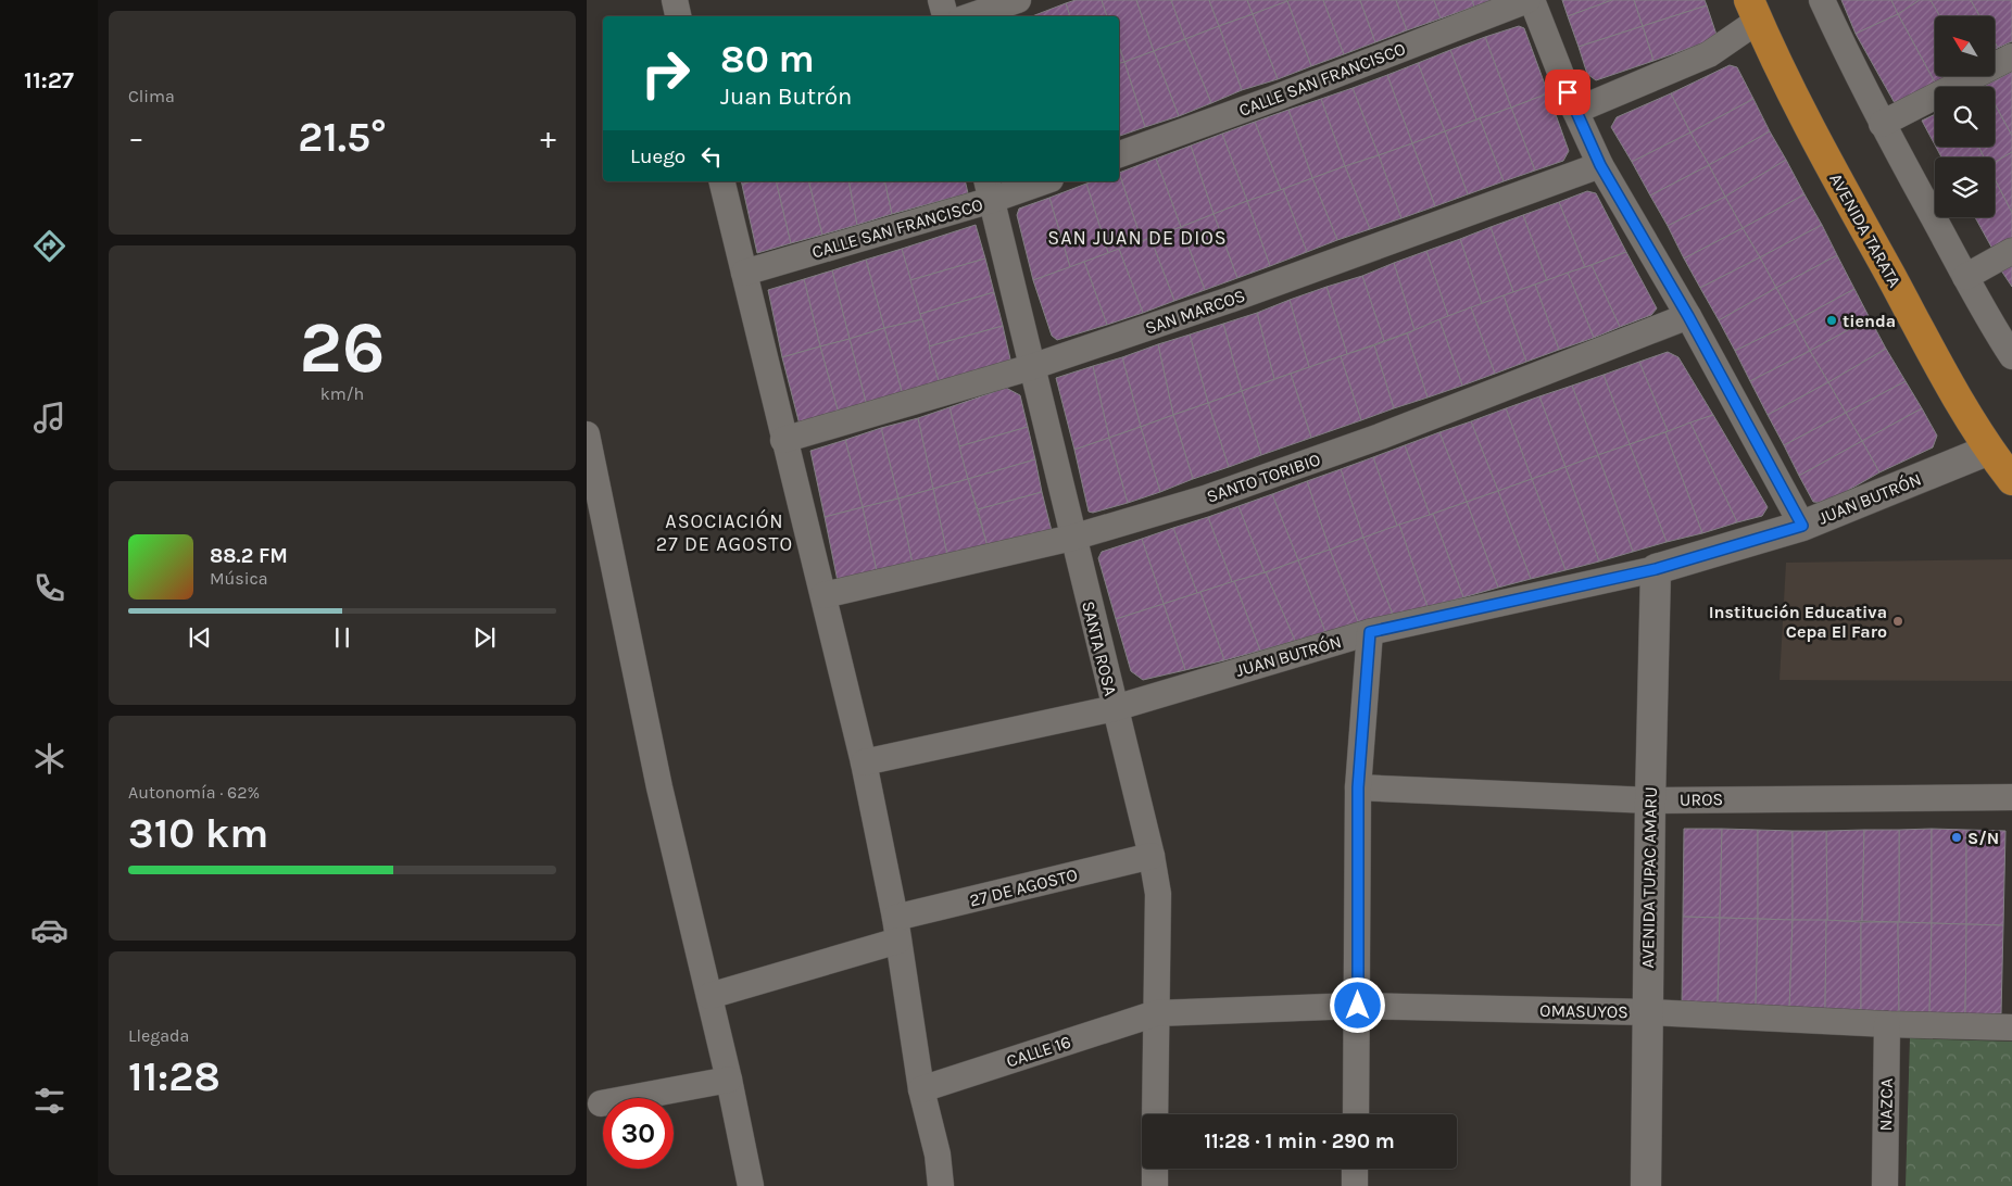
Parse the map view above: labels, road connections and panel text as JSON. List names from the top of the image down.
{
  "streets": {
    "highway": ["AVENIDA TARATA"],
    "street": [
      "CALLE SAN FRANCISCO",
      "SAN MARCOS",
      "SANTO TORIBIO",
      "JUAN BUTRÓN",
      "SANTA ROSA",
      "UROS",
      "AVENIDA TUPAC AMARU",
      "27 DE AGOSTO",
      "OMASUYOS",
      "CALLE 16",
      "NAZCA"
    ]
  },
  "crossings": [
    ["CALLE SAN FRANCISCO", "SANTA ROSA"],
    ["AVENIDA TARATA", "JUAN BUTRÓN"],
    ["SAN MARCOS", "SANTA ROSA"],
    ["SANTO TORIBIO", "SANTA ROSA"],
    ["JUAN BUTRÓN", "SANTA ROSA"],
    ["JUAN BUTRÓN", "AVENIDA TUPAC AMARU"],
    ["SANTA ROSA", "27 DE AGOSTO"],
    ["SANTA ROSA", "OMASUYOS"],
    ["SANTA ROSA", "CALLE 16"],
    ["UROS", "AVENIDA TUPAC AMARU"],
    ["AVENIDA TUPAC AMARU", "OMASUYOS"],
    ["OMASUYOS", "CALLE 16"],
    ["OMASUYOS", "NAZCA"]
  ],
  "districts": ["SAN JUAN DE DIOS", "ASOCIACIÓN 27 DE AGOSTO"],
  "places": ["tienda", "Institución Educativa Cepa El Faro", "S/N"],
  "north": "top left",
  "page": {
    "tabs": "11:27",
    "tile": [
      "Clima",
      ["26", "km/h"],
      ["Autonomía · 62%", "310 km"],
      ["Llegada", "11:28"]
    ],
    "turn": ["80 m", "Juan Butrón"],
    "heat": ["−", "21.5°", "+"],
    "then": "Luego",
    "song": ["88.2 FM", "Música"],
    "limit": "30",
    "trip": "11:28 · 1 min · 290 m"
  }
}
